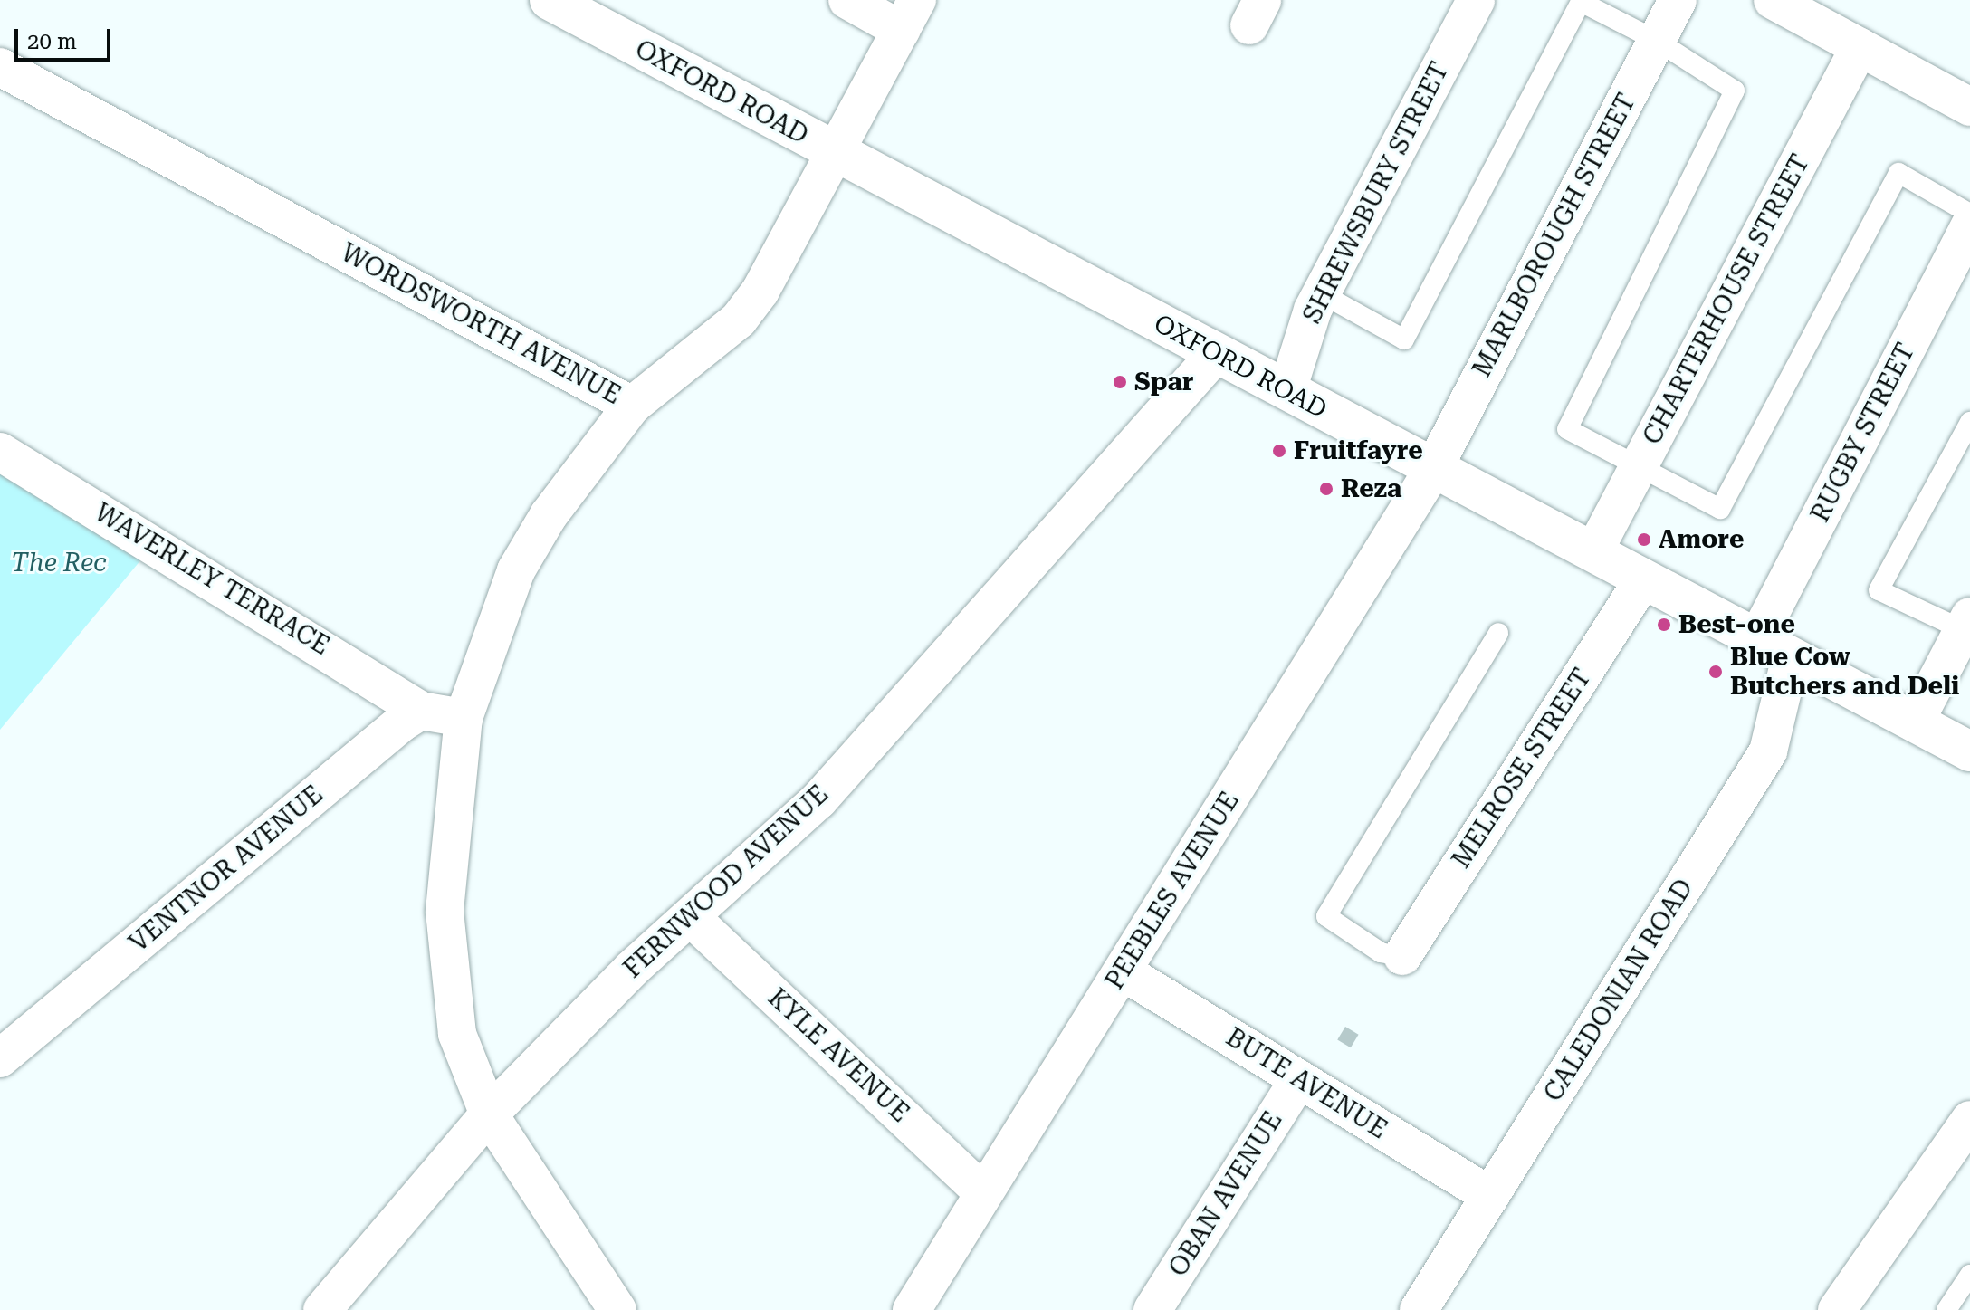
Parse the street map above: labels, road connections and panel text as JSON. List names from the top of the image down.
{
  "streets": {
    "street": [
      "OXFORD ROAD",
      "SHREWSBURY STREET",
      "MARLBOROUGH STREET",
      "CHARTERHOUSE STREET",
      "WORDSWORTH AVENUE",
      "RUGBY STREET",
      "WAVERLEY TERRACE",
      "MELROSE STREET",
      "VENTNOR AVENUE",
      "FERNWOOD AVENUE",
      "PEEBLES AVENUE",
      "CALEDONIAN ROAD",
      "KYLE AVENUE",
      "BUTE AVENUE",
      "OBAN AVENUE"
    ]
  },
  "crossings": [
    ["OXFORD ROAD", "SHREWSBURY STREET"],
    ["OXFORD ROAD", "MARLBOROUGH STREET"],
    ["OXFORD ROAD", "CHARTERHOUSE STREET"],
    ["OXFORD ROAD", "RUGBY STREET"],
    ["OXFORD ROAD", "MELROSE STREET"],
    ["OXFORD ROAD", "FERNWOOD AVENUE"],
    ["OXFORD ROAD", "PEEBLES AVENUE"],
    ["OXFORD ROAD", "CALEDONIAN ROAD"],
    ["MARLBOROUGH STREET", "PEEBLES AVENUE"],
    ["WORDSWORTH AVENUE", "FERNWOOD AVENUE"],
    ["WAVERLEY TERRACE", "VENTNOR AVENUE"],
    ["FERNWOOD AVENUE", "KYLE AVENUE"],
    ["PEEBLES AVENUE", "KYLE AVENUE"],
    ["PEEBLES AVENUE", "BUTE AVENUE"],
    ["CALEDONIAN ROAD", "BUTE AVENUE"],
    ["BUTE AVENUE", "OBAN AVENUE"]
  ],
  "parks": ["The Rec"],
  "places": [
    "Spar",
    "Fruitfayre",
    "Reza",
    "Amore",
    "Best-one",
    "Blue Cow Butchers and Deli"
  ],
  "scale_bar": "20 m"
}
